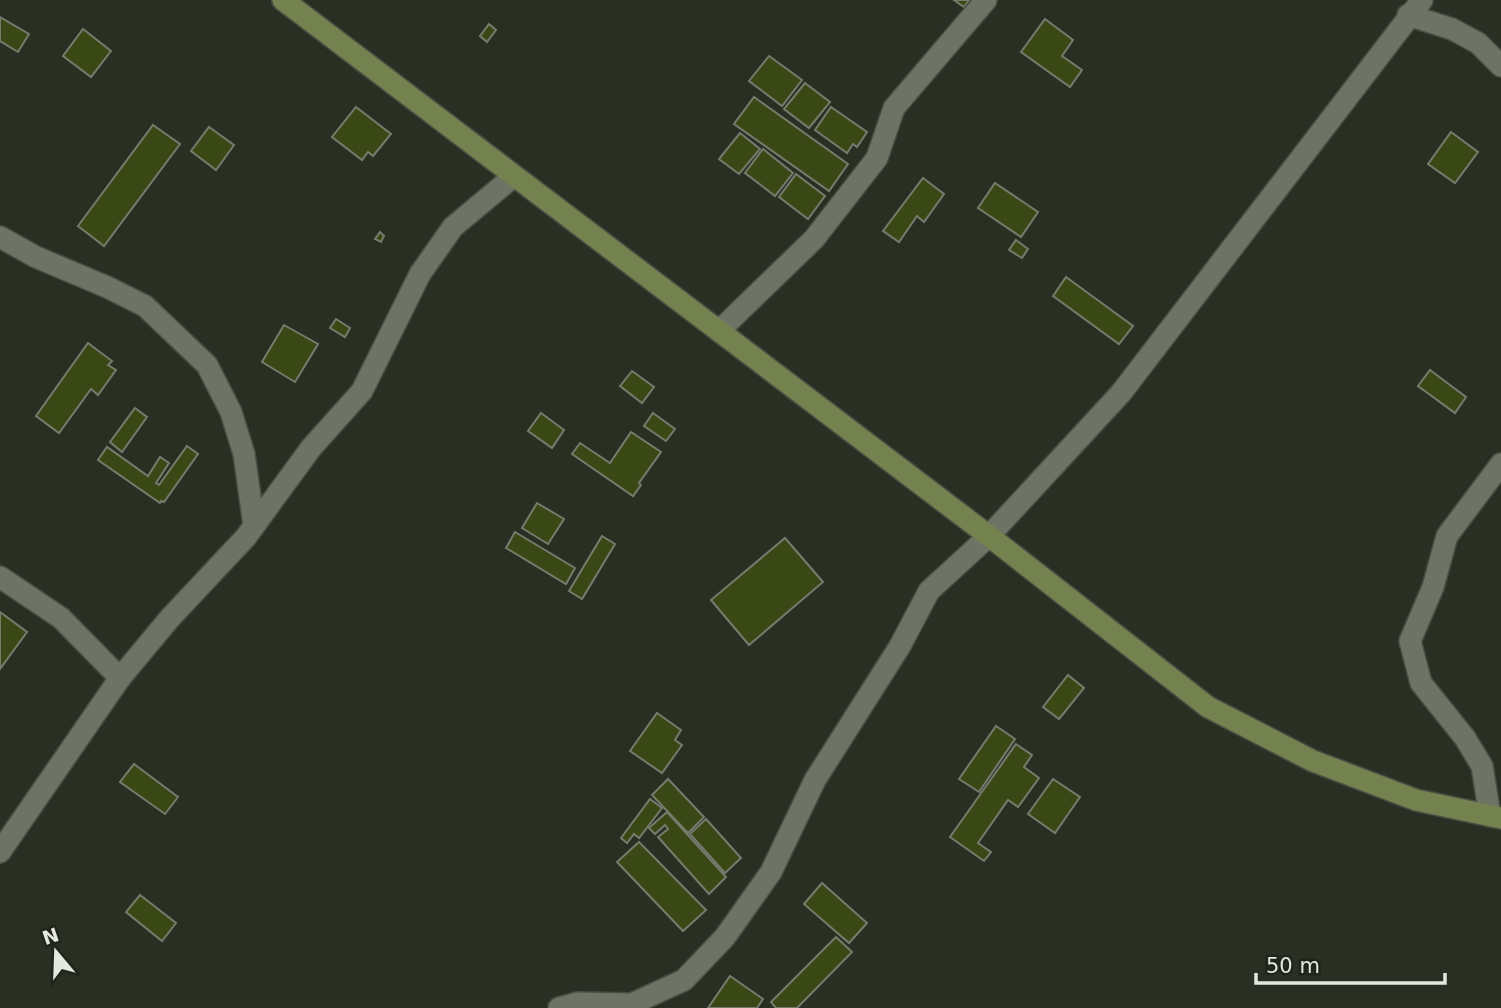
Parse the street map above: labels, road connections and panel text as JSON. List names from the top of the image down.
{
  "scale_bar": "50 m",
  "north": "top"
}
